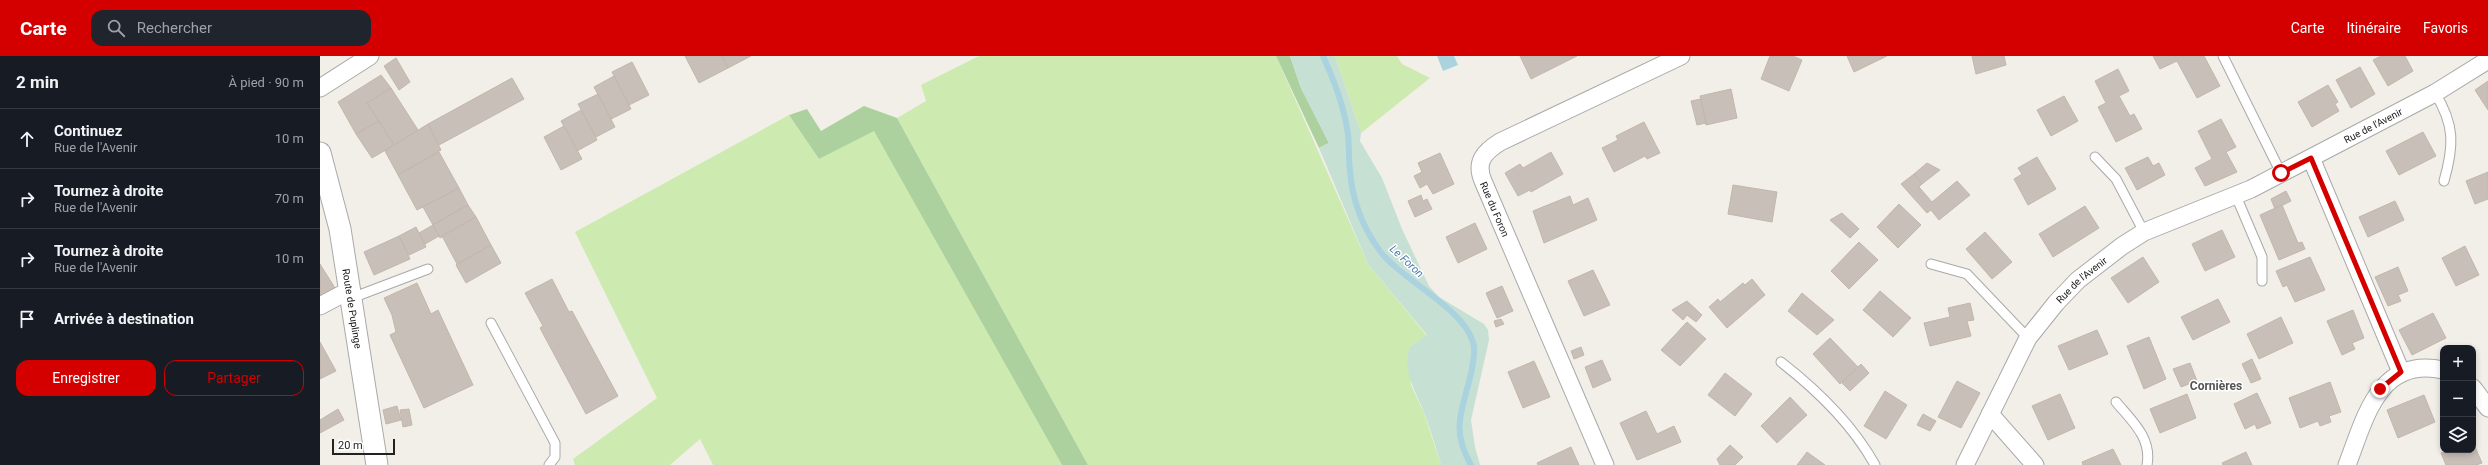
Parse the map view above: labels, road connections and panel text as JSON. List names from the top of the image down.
{
  "streets": {
    "street": ["Rue de l'Avenir", "Rue du Foron", "Route de Puplinge"]
  },
  "districts": ["Cornières"],
  "water": ["Le Foron"],
  "scale_bar": "20 m",
  "page": {
    "header": "Carte",
    "search": "Rechercher",
    "nav": ["Carte", "Itinéraire", "Favoris"],
    "heading": ["2 min", "À pied · 90 m"],
    "list": [
      ["Continuez", "Rue de l'Avenir", "10 m"],
      ["Tournez à droite", "Rue de l'Avenir", "70 m"],
      ["Tournez à droite", "Rue de l'Avenir", "10 m"],
      "Arrivée à destination"
    ],
    "map_buttons": ["+", "−"],
    "buttons": ["Enregistrer", "Partager"],
    "scale": "20 m"
  }
}
